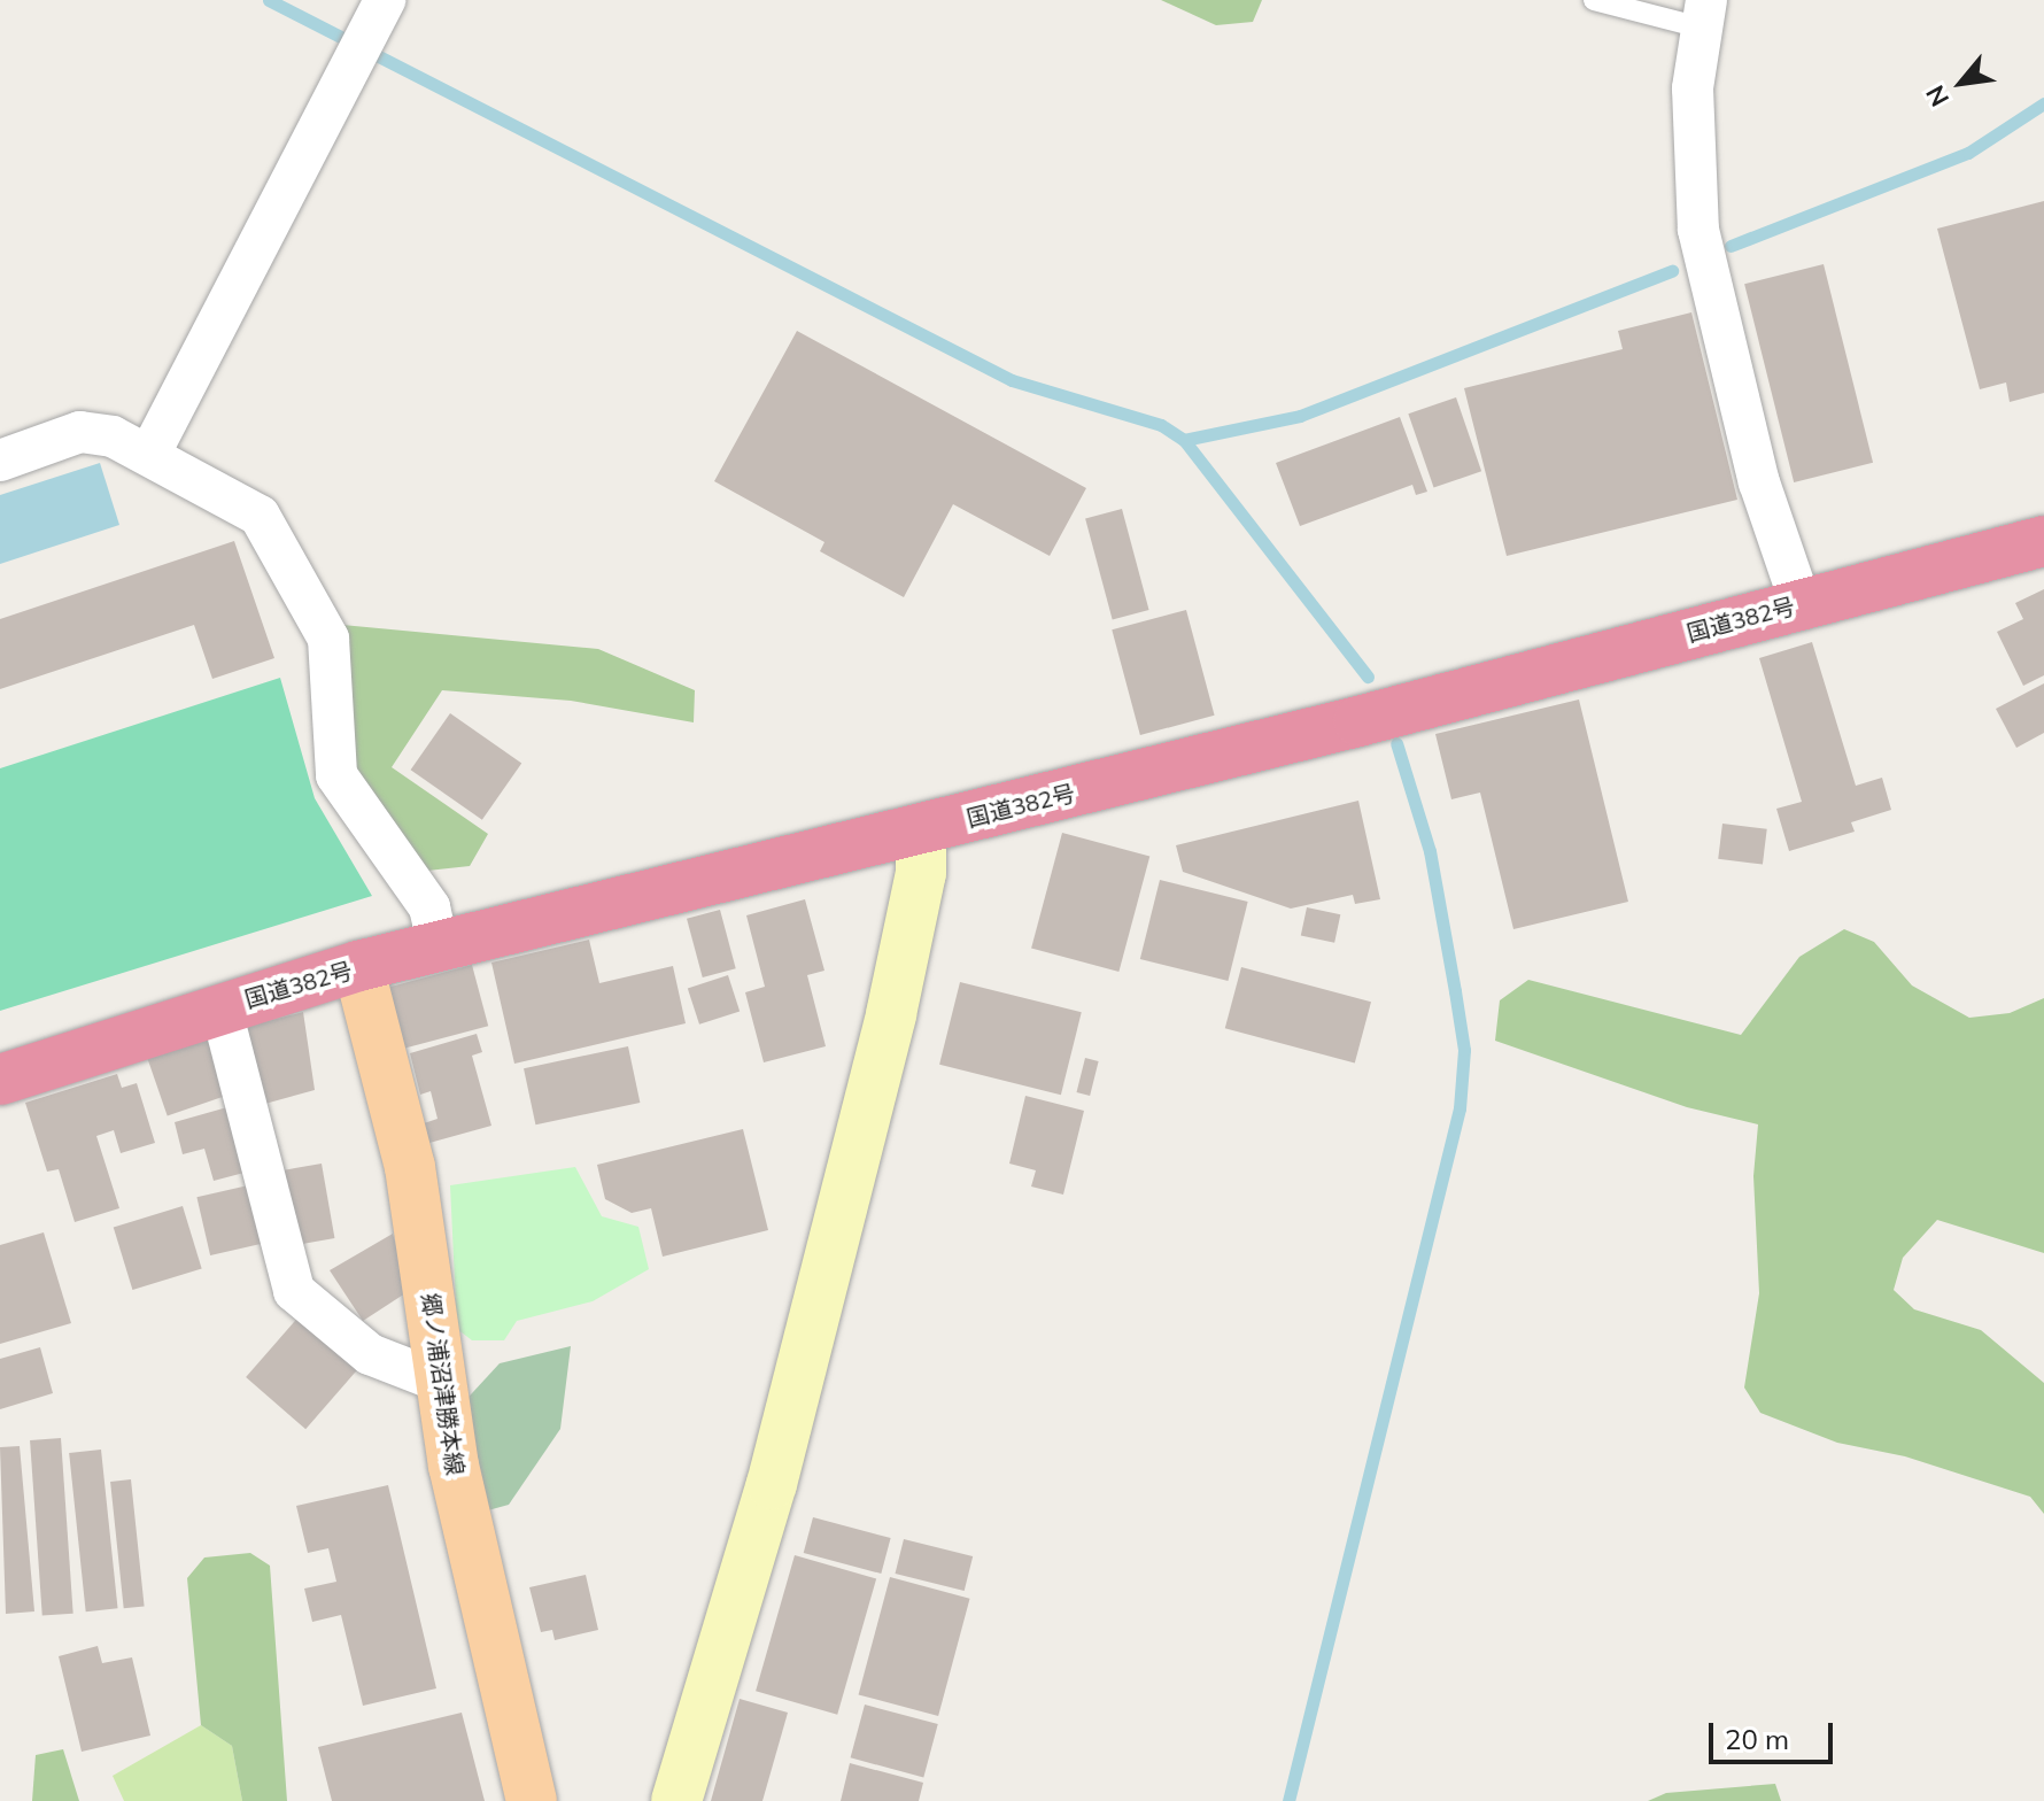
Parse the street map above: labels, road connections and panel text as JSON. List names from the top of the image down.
{
  "streets": {
    "highway": ["国道382号"],
    "main road": ["郷ノ浦沼津勝本線"]
  },
  "crossings": [
    ["国道382号", "郷ノ浦沼津勝本線"]
  ],
  "scale_bar": "20 m",
  "north": "bottom left"
}
